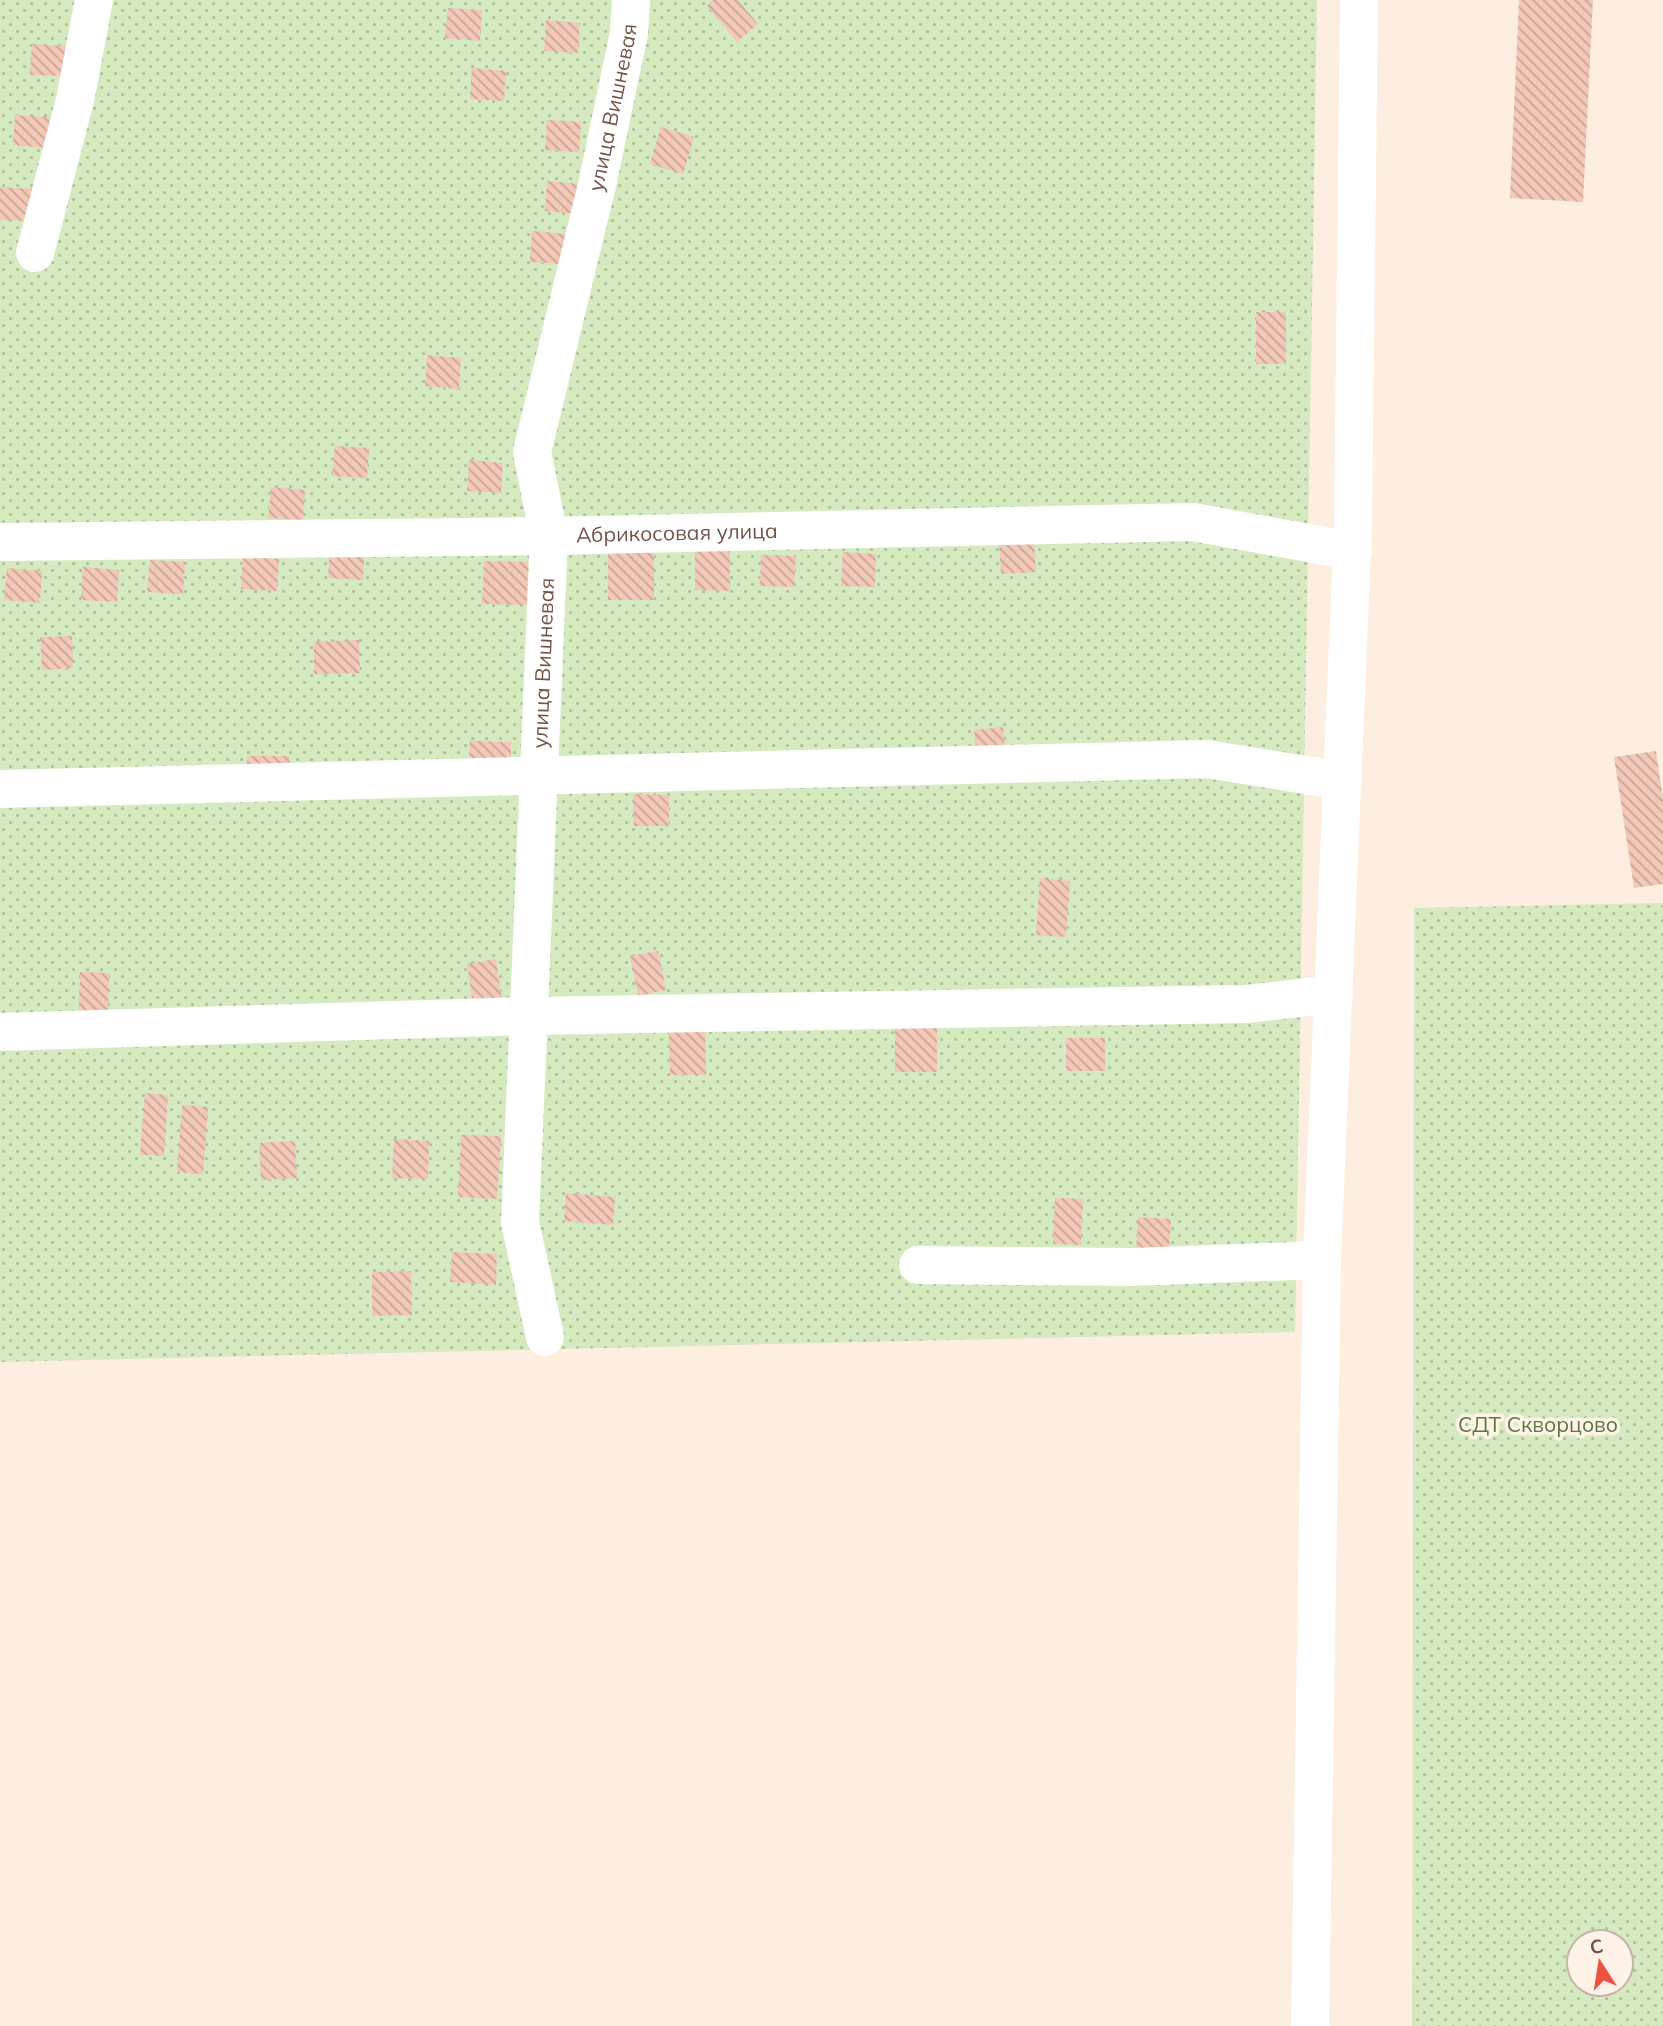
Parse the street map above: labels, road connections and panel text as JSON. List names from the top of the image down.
{
  "streets": {
    "street": ["улица Вишневая", "Абрикосовая улица"]
  },
  "crossings": [
    ["улица Вишневая", "Абрикосовая улица"]
  ],
  "parks": ["СДТ Скворцово"],
  "north": "top"
}
